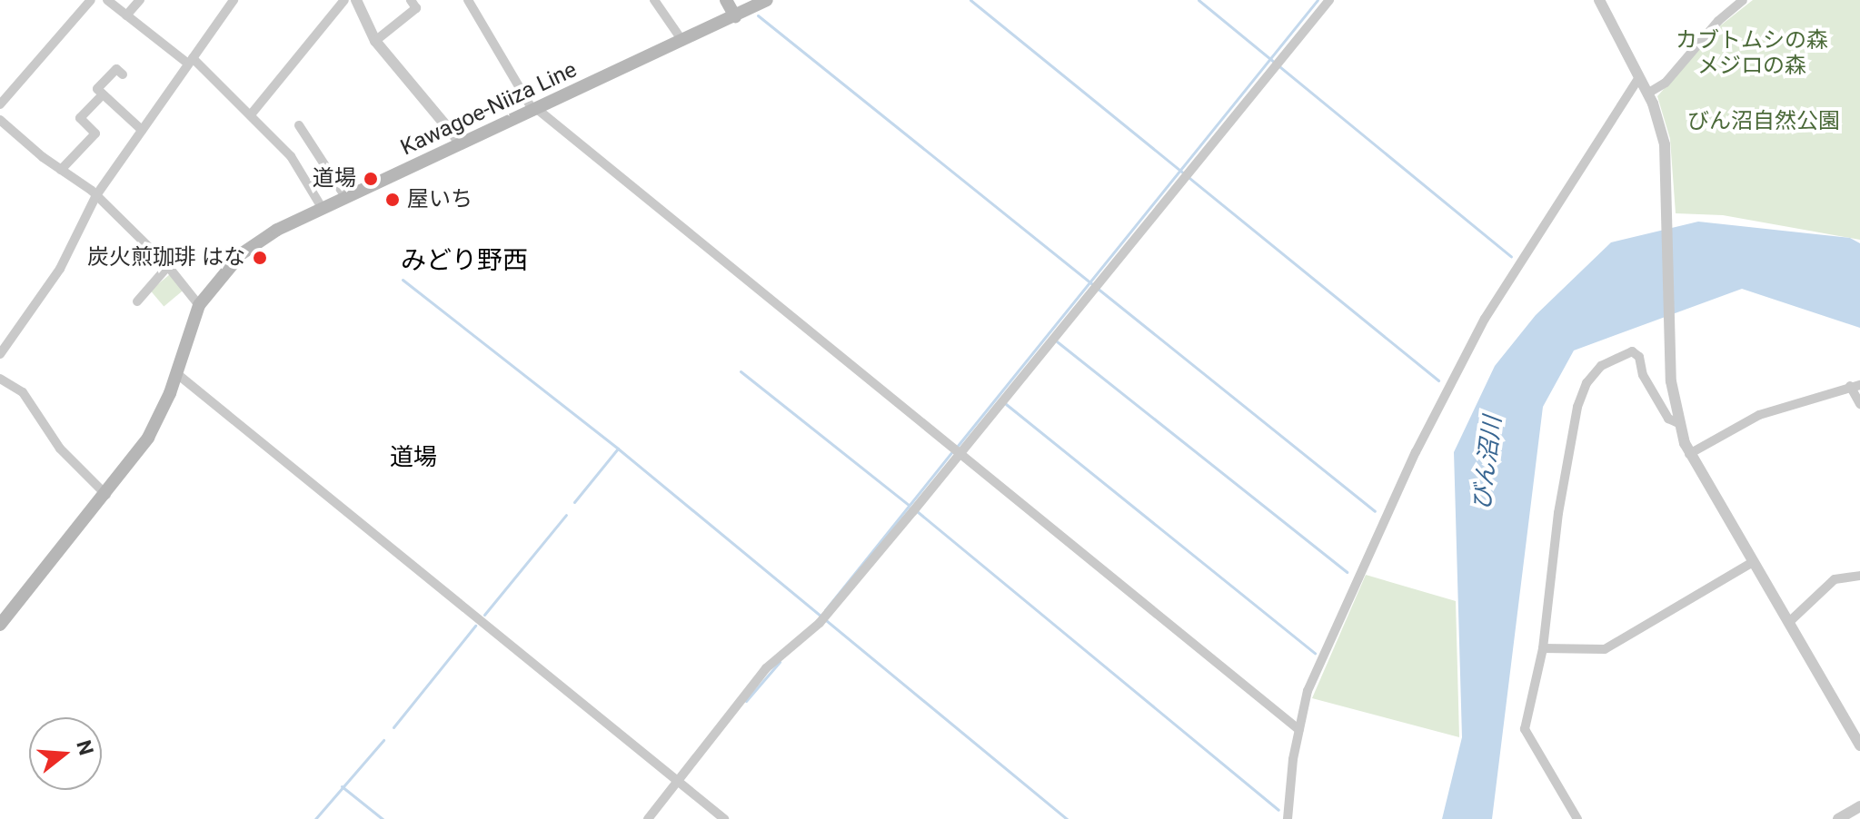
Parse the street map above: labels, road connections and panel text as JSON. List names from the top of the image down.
{
  "streets": {
    "main road": ["Kawagoe-Niiza Line"]
  },
  "districts": ["みどり野西", "道場"],
  "water": ["びん沼川"],
  "parks": ["カブトムシの森 メジロの森", "びん沼自然公園"],
  "places": ["道場", "屋いち", "炭火煎珈琲 はな"],
  "north": "right"
}
